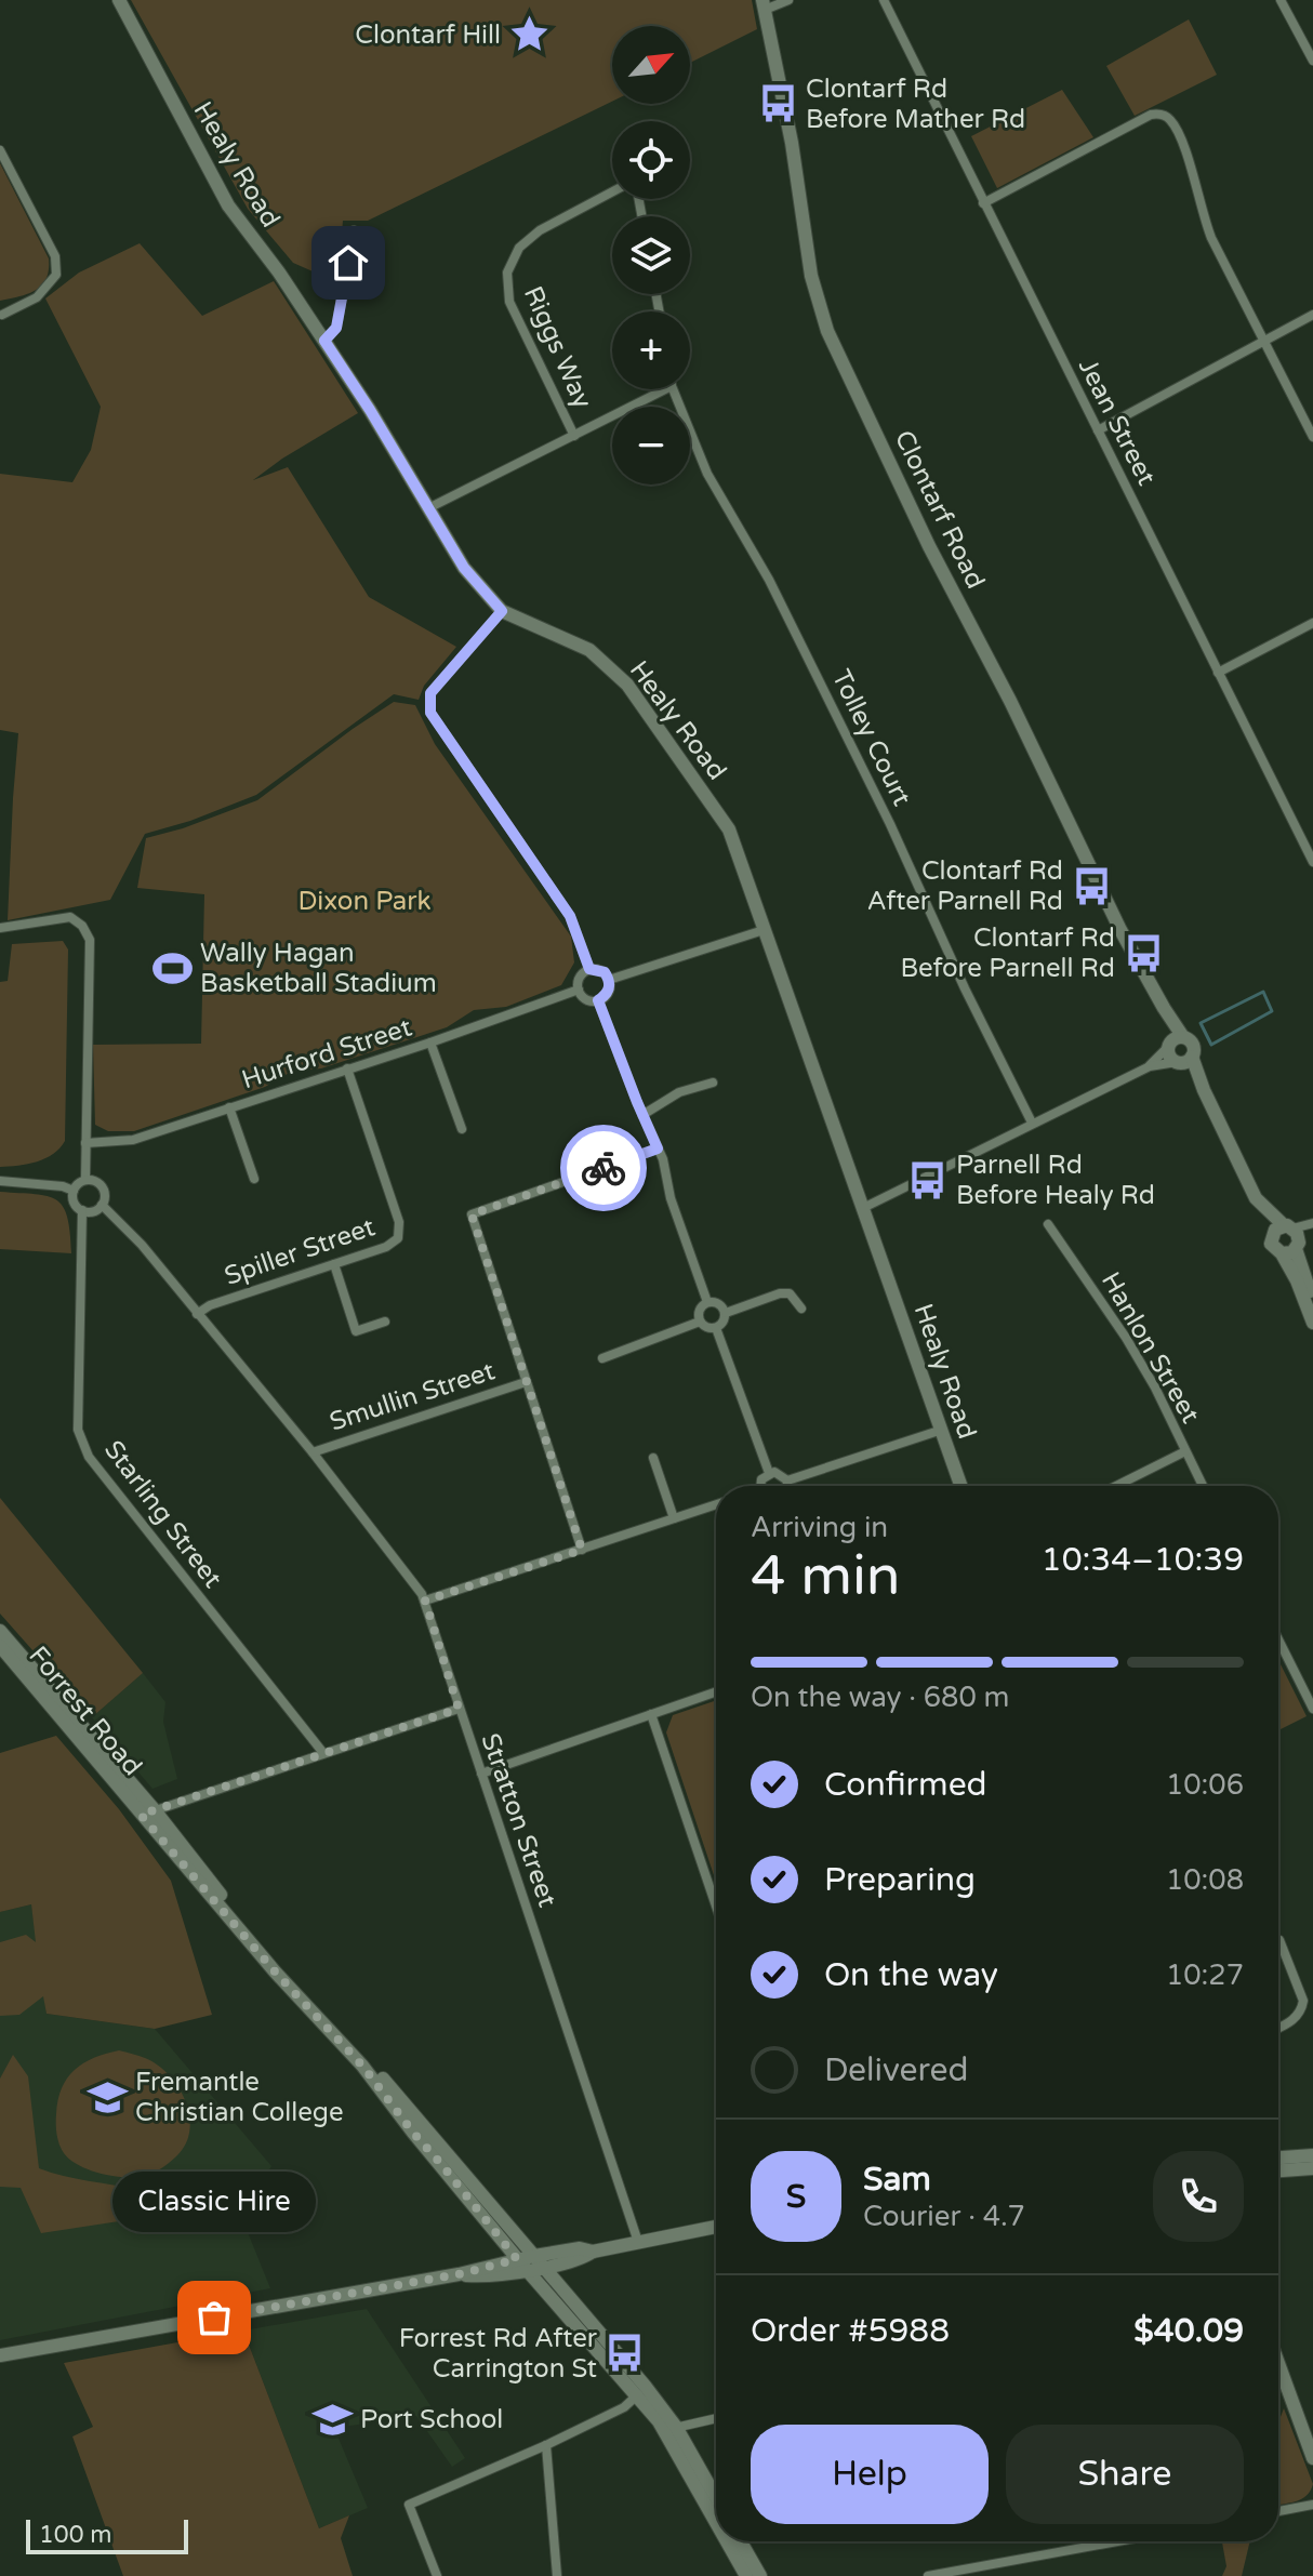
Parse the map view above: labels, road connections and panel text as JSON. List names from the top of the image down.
{
  "streets": {
    "street": [
      "Healy Road",
      "Riggs Way",
      "Jean Street",
      "Clontarf Road",
      "Tolley Court",
      "Hurford Street",
      "Spiller Street",
      "Hanlon Street",
      "Smullin Street",
      "Starling Street",
      "Forrest Road",
      "Stratton Street"
    ]
  },
  "crossings": [
    ["Hurford Street", "Spiller Street"],
    ["Spiller Street", "Stratton Street"],
    ["Smullin Street", "Stratton Street"],
    ["Starling Street", "Stratton Street"]
  ],
  "parks": ["Dixon Park"],
  "places": {
    "place": ["Clontarf Hill"],
    "bus stop": [
      "Clontarf Rd Before Mather Rd",
      "Clontarf Rd After Parnell Rd",
      "Clontarf Rd Before Parnell Rd",
      "Parnell Rd Before Healy Rd",
      "Forrest Rd After Carrington St"
    ],
    "sports": ["Wally Hagan Basketball Stadium"],
    "school or university": ["Fremantle Christian College", "Port School"],
    "other": ["Classic Hire"]
  },
  "scale_bar": "100 m",
  "north": "top right",
  "page": {
    "map_buttons": ["+", "−"],
    "heading": ["4 min", "Arriving in", "10:34–10:39"],
    "panel": [
      "Sam",
      "Courier · 4.7",
      "Order #5988",
      "$40.09"
    ],
    "bar": "On the way · 680 m",
    "list": [
      ["Confirmed", "10:06"],
      ["Preparing", "10:08"],
      ["On the way", "10:27"],
      "Delivered"
    ],
    "round": "S",
    "bubble": "Classic Hire",
    "buttons": ["Help", "Share"],
    "scale": "100 m"
  }
}
